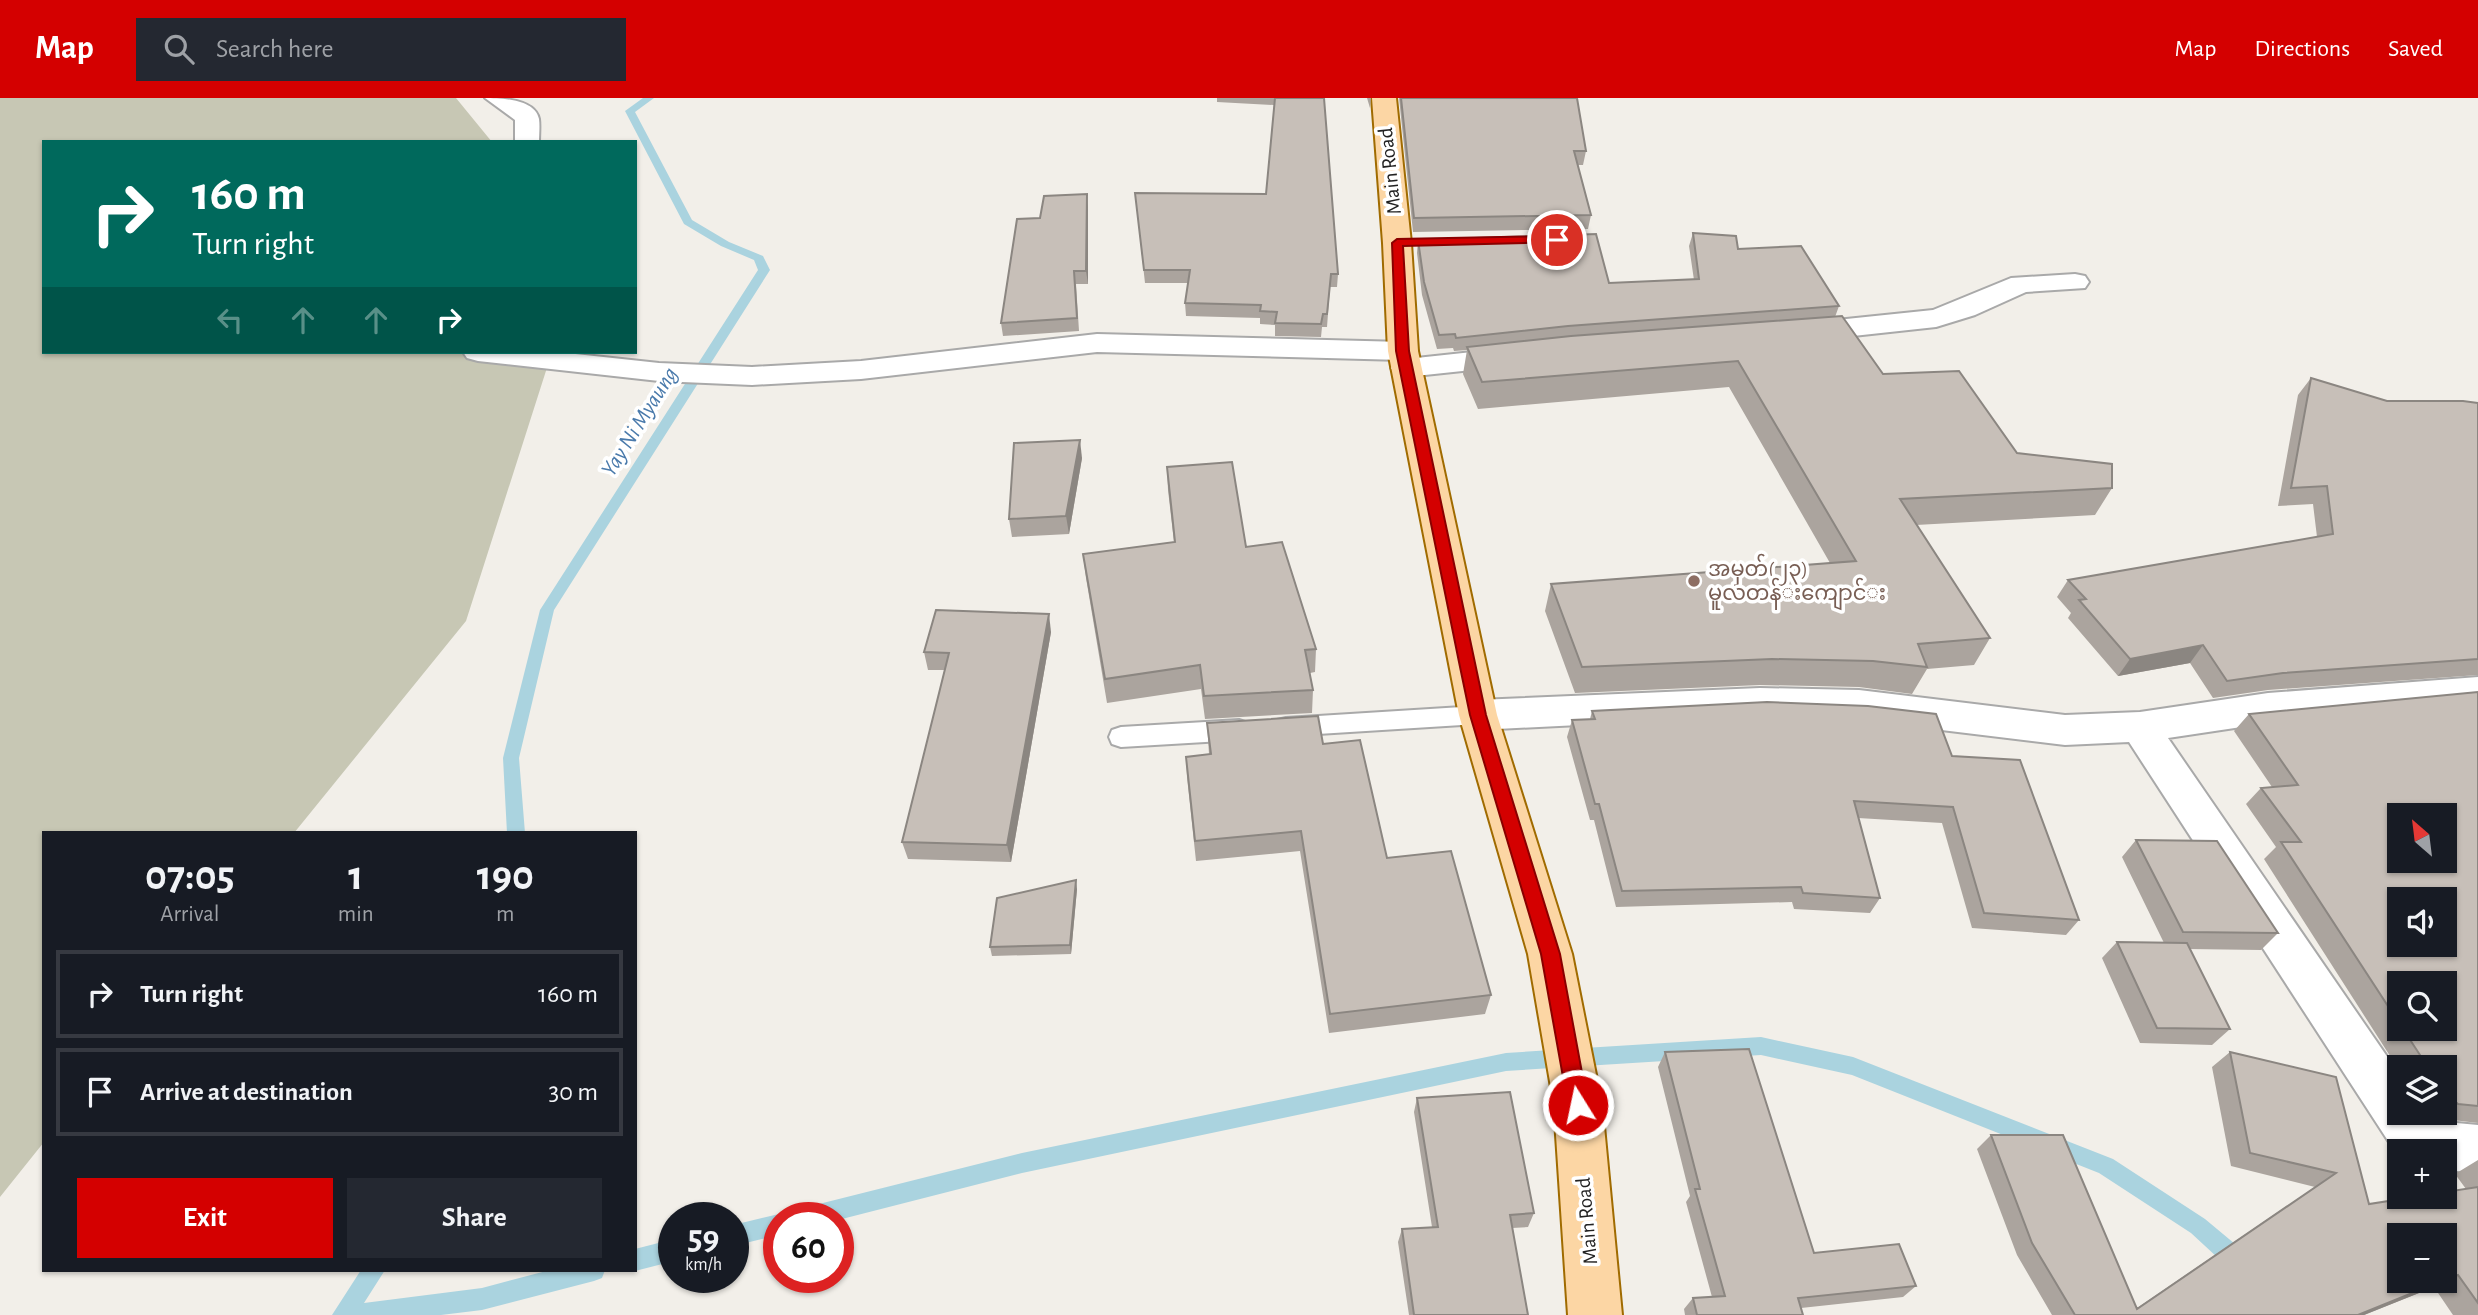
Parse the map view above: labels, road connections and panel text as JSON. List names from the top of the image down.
{
  "streets": {
    "main road": ["Main Road"]
  },
  "water": ["Yay Ni Myaung"],
  "places": ["အမှတ်(၂၃) မူလတန်‌း‌ကျောင်‌း"],
  "north": "top left",
  "page": {
    "header": "Map",
    "search": "Search here",
    "nav": ["Map", "Directions", "Saved"],
    "turn": ["160 m", "Turn right"],
    "map_buttons": ["+", "−"],
    "eta": [
      "07:05",
      "Arrival",
      "1",
      "min",
      "190",
      "m"
    ],
    "list": [
      {
        "name": "Turn right",
        "value": "160 m"
      },
      {
        "name": "Arrive at destination",
        "value": "30 m"
      }
    ],
    "buttons": ["Exit", "Share"],
    "speed": "59 km/h",
    "limit": "60"
  }
}
